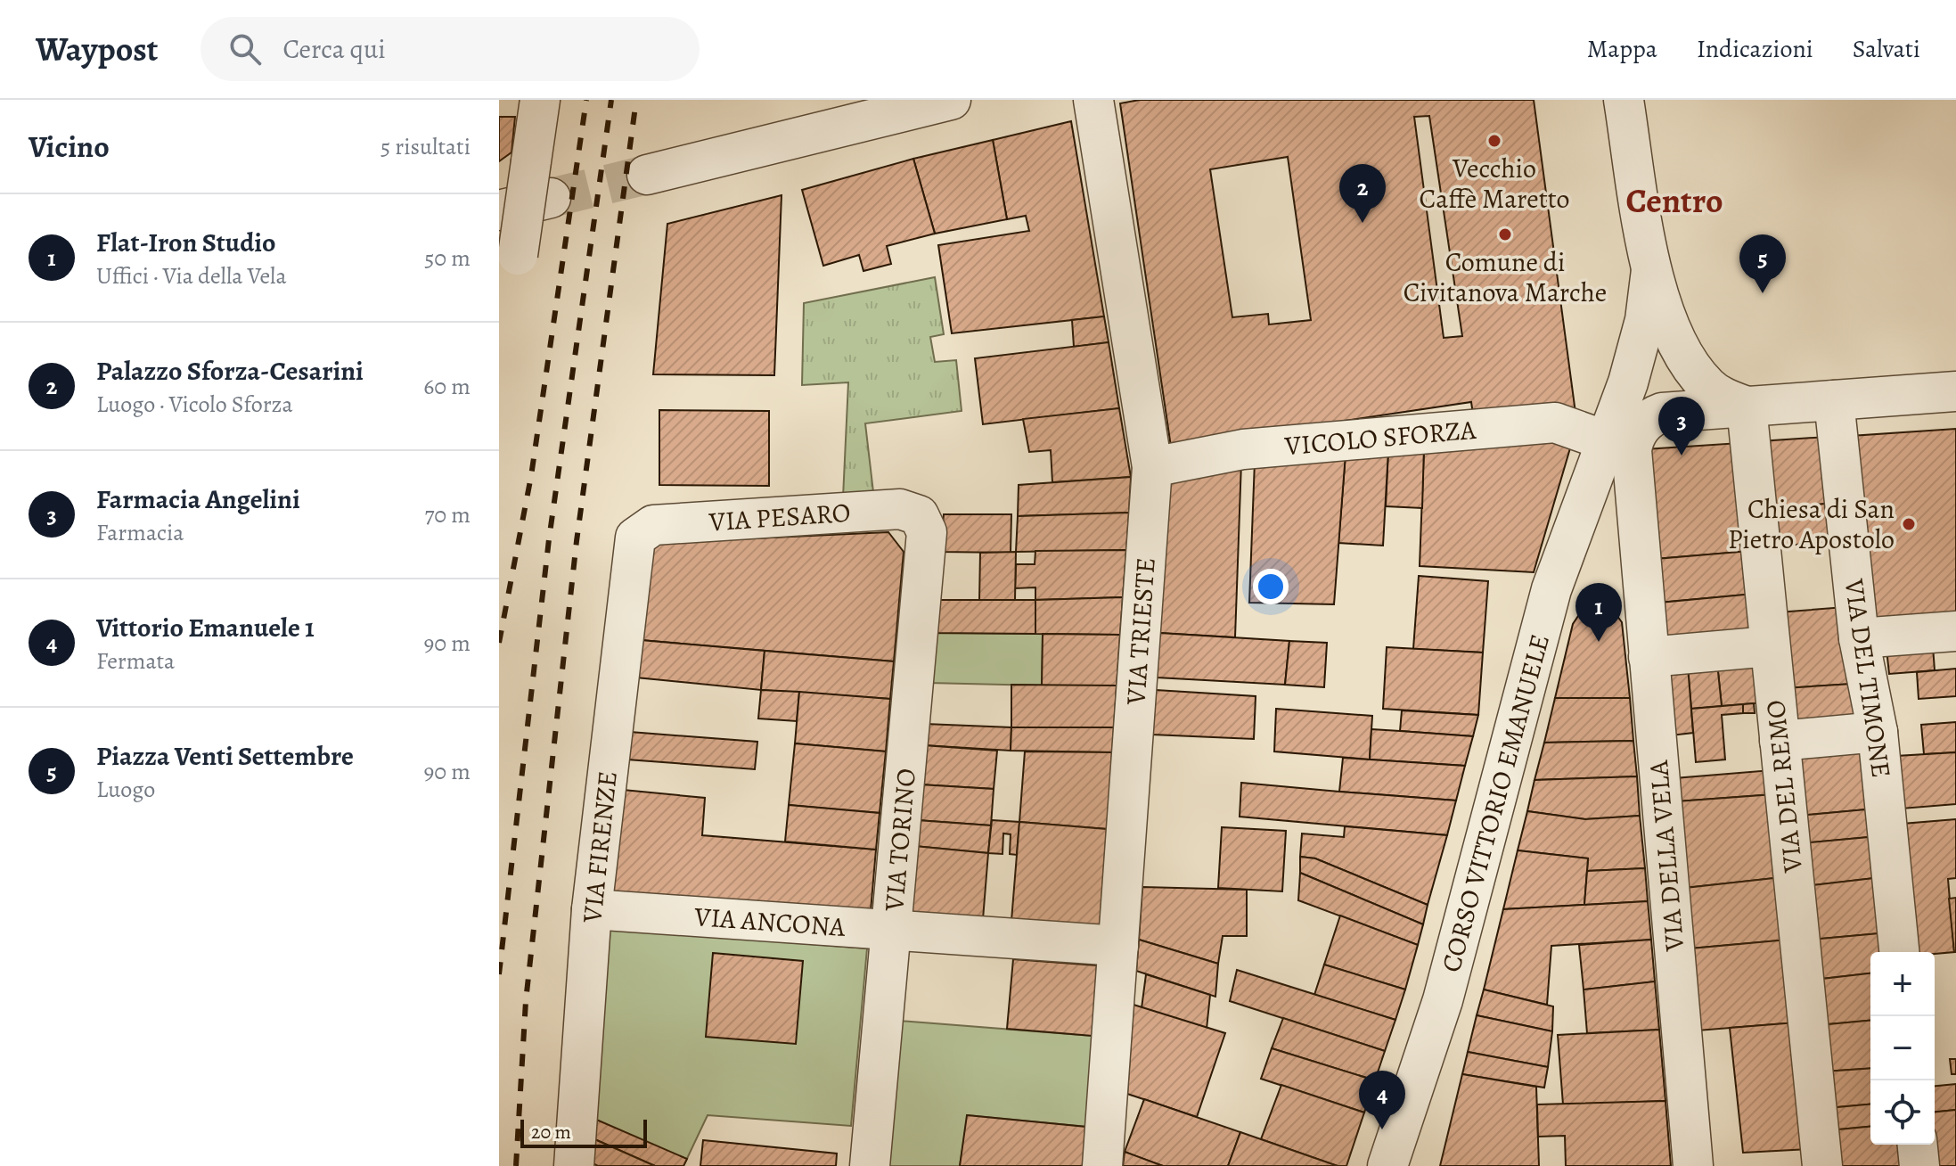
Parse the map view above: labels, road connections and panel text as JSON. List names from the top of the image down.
{
  "streets": {
    "street": [
      "VICOLO SFORZA",
      "VIA PESARO",
      "VIA TRIESTE",
      "VIA DEL TIMONE",
      "VIA DEL REMO",
      "CORSO VITTORIO EMANUELE",
      "VIA TORINO",
      "VIA FIRENZE",
      "VIA DELLA VELA",
      "VIA ANCONA"
    ]
  },
  "crossings": [
    ["VICOLO SFORZA", "VIA TRIESTE"],
    ["VICOLO SFORZA", "CORSO VITTORIO EMANUELE"],
    ["VICOLO SFORZA", "VIA DELLA VELA"],
    ["VIA PESARO", "VIA TORINO"],
    ["VIA PESARO", "VIA FIRENZE"],
    ["VIA TRIESTE", "VIA ANCONA"],
    ["CORSO VITTORIO EMANUELE", "VIA DELLA VELA"],
    ["VIA TORINO", "VIA ANCONA"],
    ["VIA FIRENZE", "VIA ANCONA"]
  ],
  "districts": ["Centro"],
  "places": ["Vecchio Caffè Maretto", "Comune di Civitanova Marche", "Chiesa di San Pietro Apostolo"],
  "scale_bar": "20 m",
  "page": {
    "header": "Waypost",
    "search": "Cerca qui",
    "nav": ["Mappa", "Indicazioni", "Salvati"],
    "heading": ["Vicino", "5 risultati"],
    "pins": [
      "2",
      "5",
      "3",
      "1",
      "4"
    ],
    "list": [
      {
        "mark": "1",
        "name": "Flat-Iron Studio",
        "note": "Uffici · Via della Vela",
        "value": "50 m"
      },
      {
        "mark": "2",
        "name": "Palazzo Sforza-Cesarini",
        "note": "Luogo · Vicolo Sforza",
        "value": "60 m"
      },
      {
        "mark": "3",
        "name": "Farmacia Angelini",
        "note": "Farmacia",
        "value": "70 m"
      },
      {
        "mark": "4",
        "name": "Vittorio Emanuele 1",
        "note": "Fermata",
        "value": "90 m"
      },
      {
        "mark": "5",
        "name": "Piazza Venti Settembre",
        "note": "Luogo",
        "value": "90 m"
      }
    ],
    "map_buttons": ["+", "−"],
    "scale": "20 m"
  }
}
